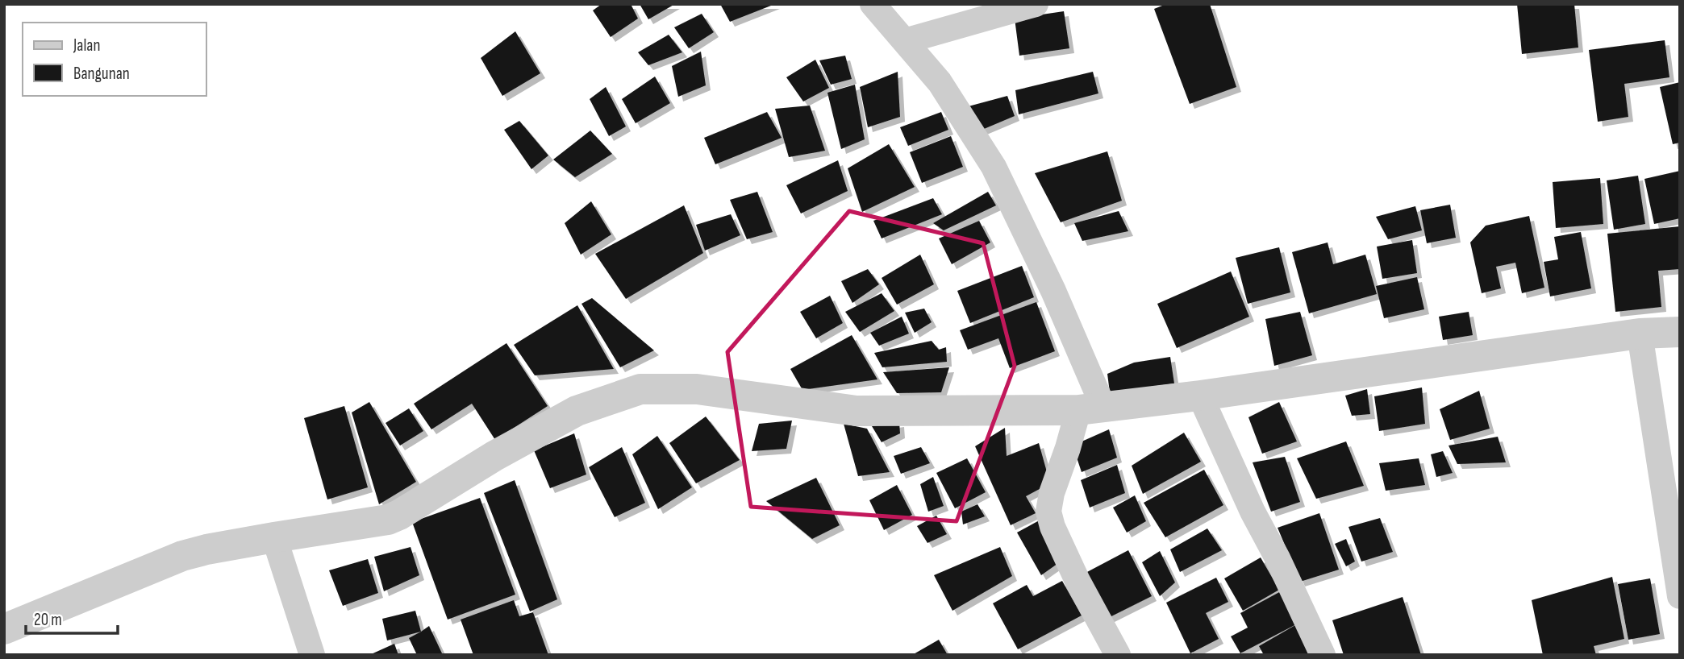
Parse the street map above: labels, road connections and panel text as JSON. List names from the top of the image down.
{
  "legend": ["Jalan", "Bangunan"],
  "scale_bar": "20 m"
}
